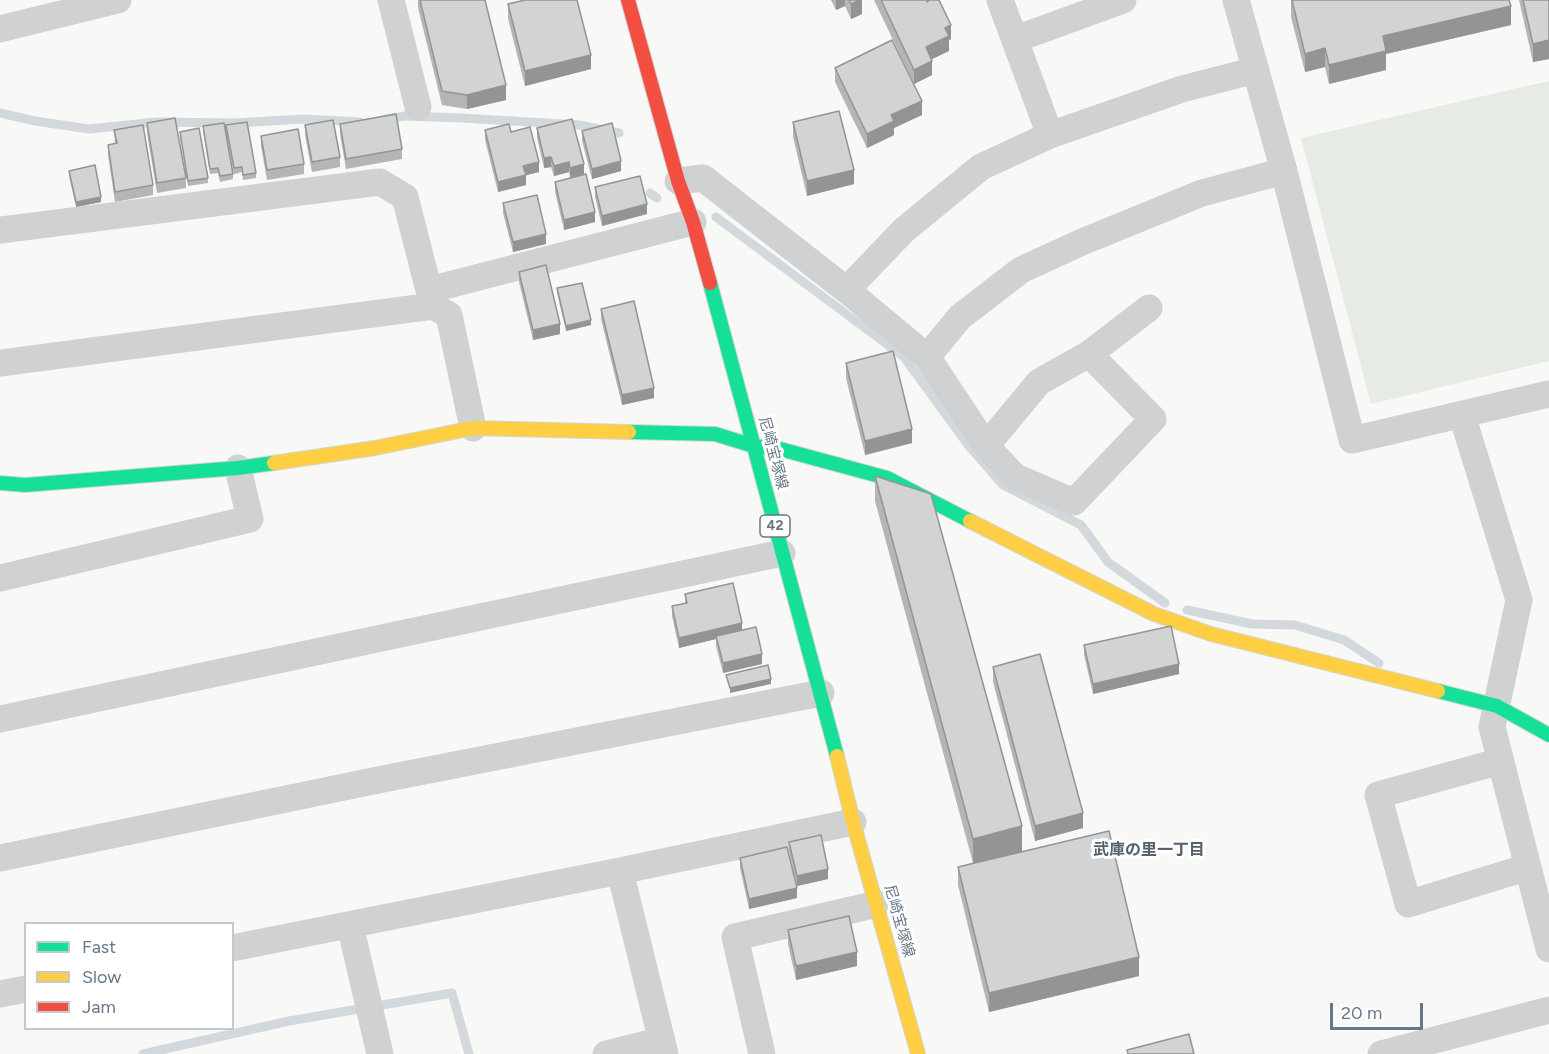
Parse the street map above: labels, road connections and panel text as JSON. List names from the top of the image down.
{
  "streets": {
    "street": ["尼崎宝塚線", "42"]
  },
  "districts": ["武庫の里一丁目"],
  "legend": ["Fast", "Slow", "Jam"],
  "scale_bar": "20 m"
}
